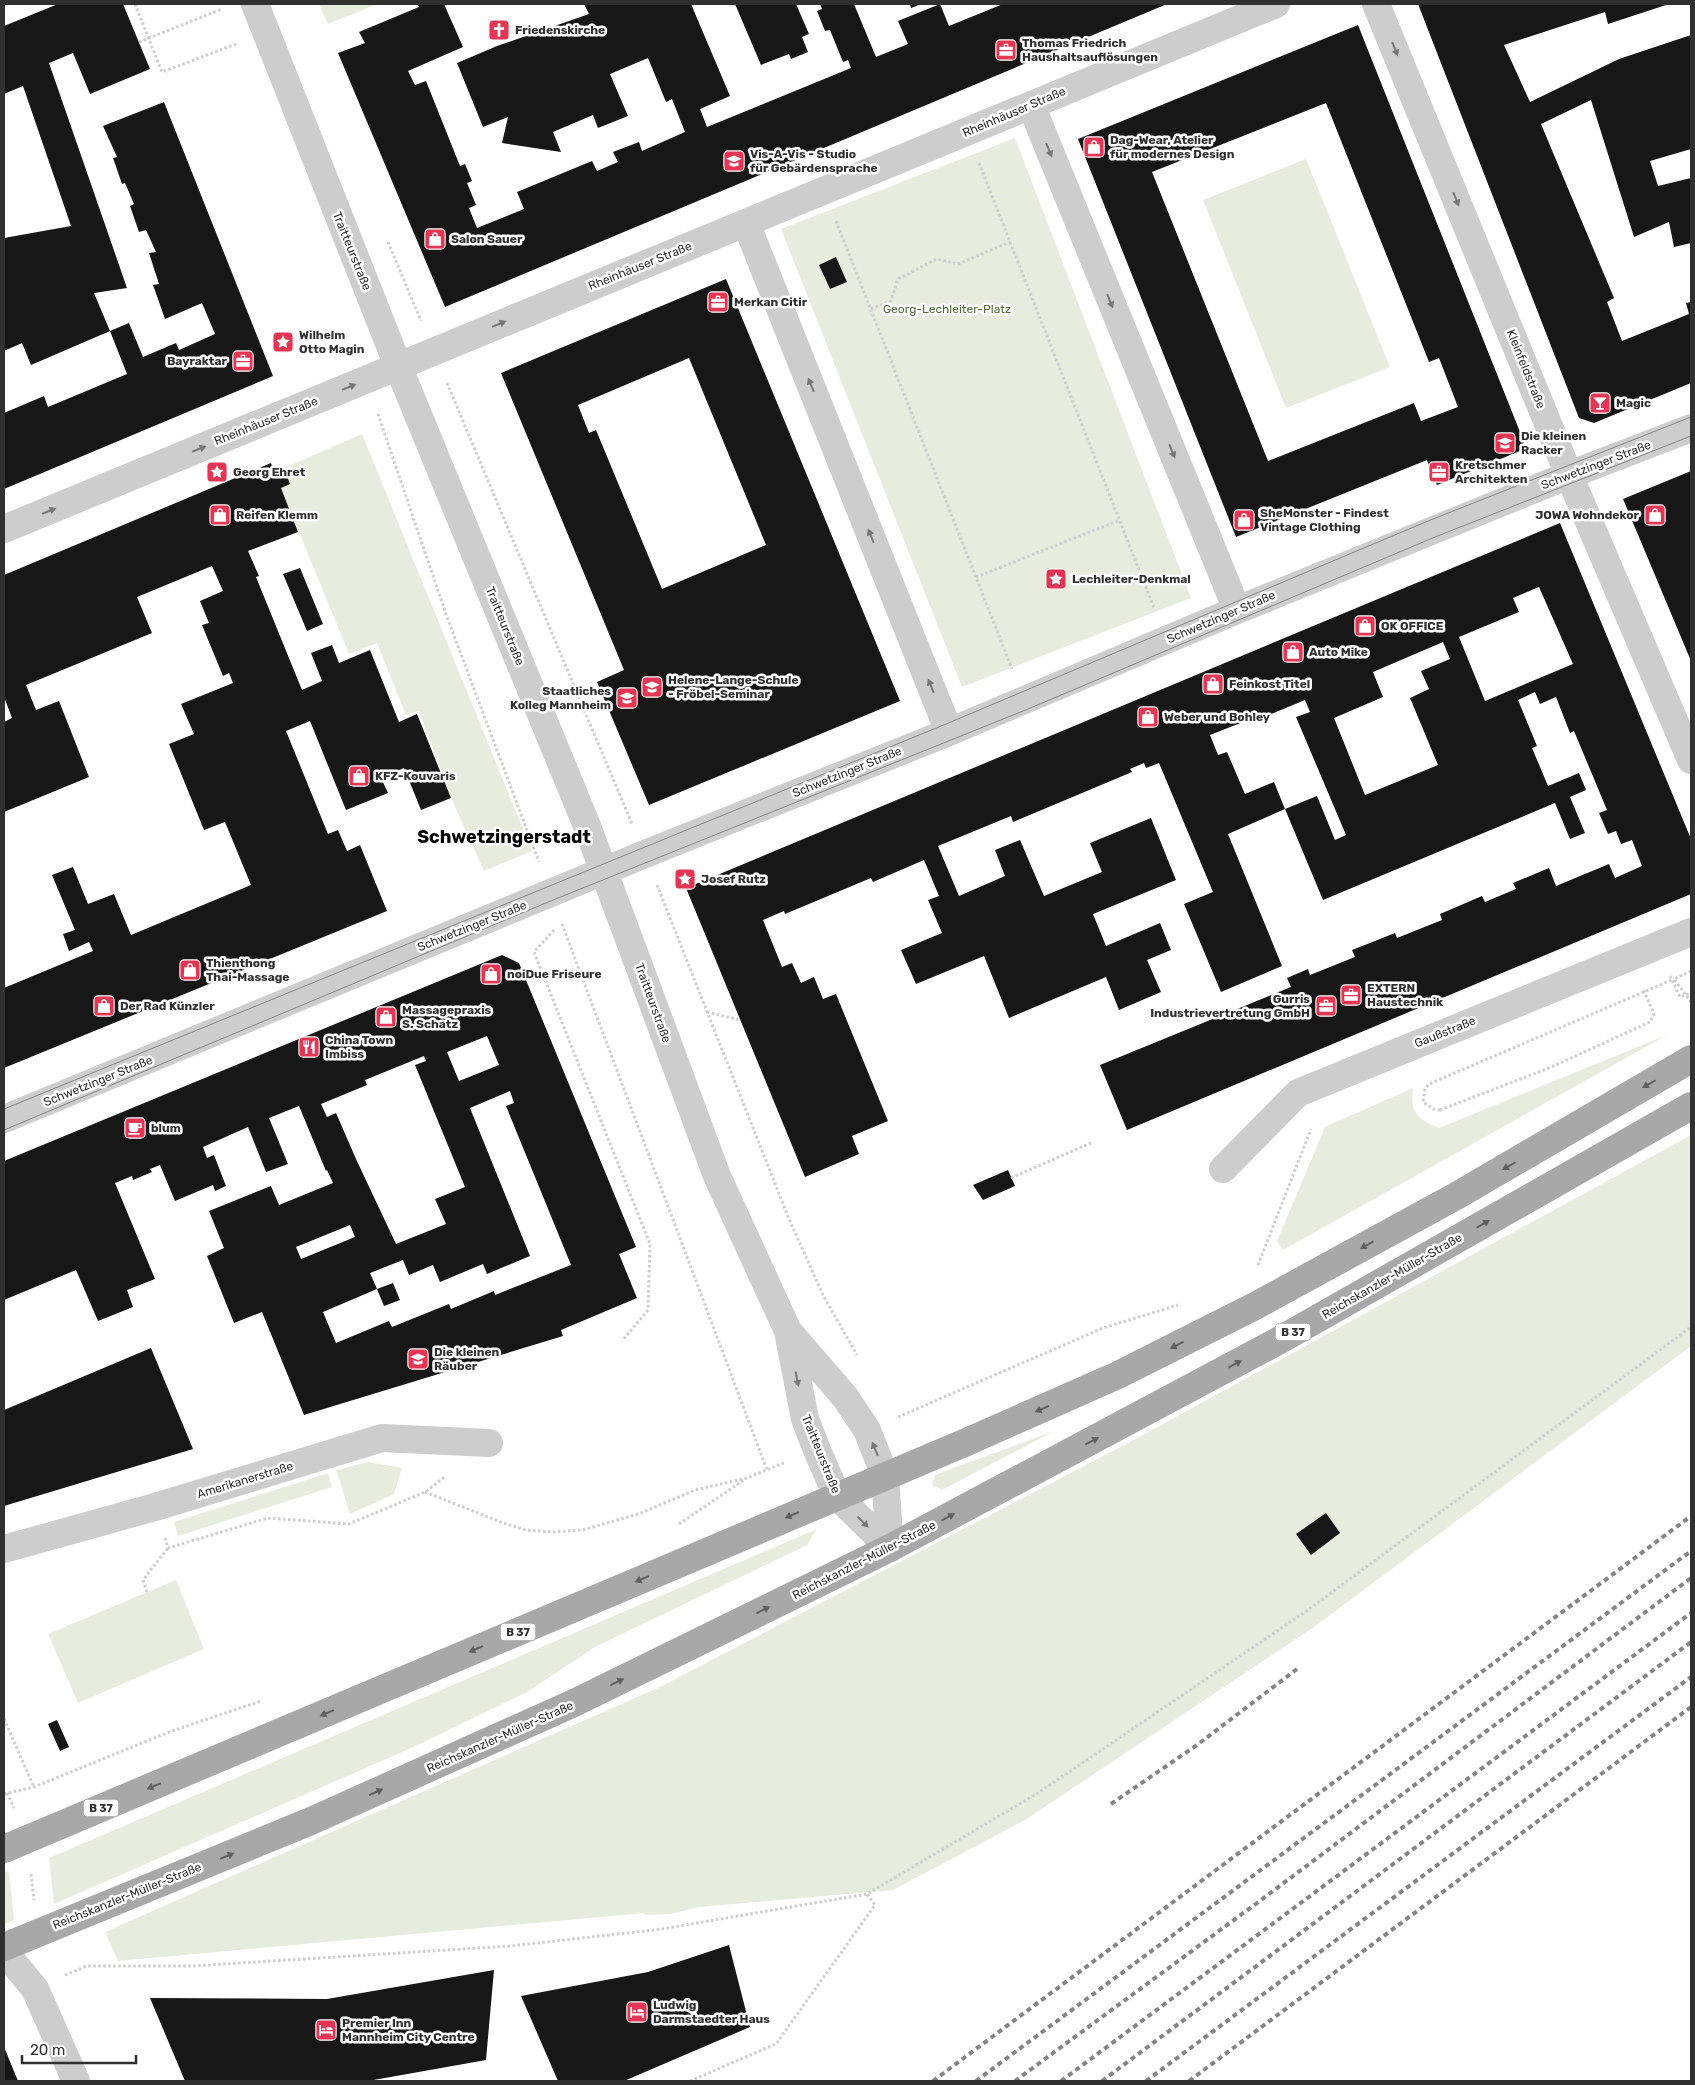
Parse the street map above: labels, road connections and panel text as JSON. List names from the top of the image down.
{
  "streets": {
    "main road": ["Reichskanzler-Müller-Straße", "B 37"],
    "street": [
      "Rheinhäuser Straße",
      "Traitteurstraße",
      "Kleinfeldstraße",
      "Schwetzinger Straße",
      "Gaußstraße",
      "Amerikanerstraße"
    ]
  },
  "crossings": [
    ["Rheinhäuser Straße", "Traitteurstraße"],
    ["Traitteurstraße", "Schwetzinger Straße"],
    ["Traitteurstraße", "Reichskanzler-Müller-Straße"],
    ["Traitteurstraße", "B 37"],
    ["Kleinfeldstraße", "Schwetzinger Straße"]
  ],
  "one_way": ["Rheinhäuser Straße", "Kleinfeldstraße"],
  "districts": ["Schwetzingerstadt"],
  "parks": ["Georg-Lechleiter-Platz"],
  "places": {
    "church": ["Friedenskirche"],
    "office": [
      "Thomas Friedrich Haushaltsauflösungen",
      "Merkan Citir",
      "Bayraktar",
      "Kretschmer Architekten",
      "EXTERN Haustechnik",
      "Gurris Industrievertretung GmbH"
    ],
    "shop": [
      "Dag-Wear, Atelier für modernes Design",
      "Salon Sauer",
      "Reifen Klemm",
      "JOWA Wohndekor",
      "SheMonster - Findest Vintage Clothing",
      "OK OFFICE",
      "Auto Mike",
      "Feinkost Titel",
      "Weber und Bohley",
      "KFZ-Kouvaris",
      "Thienthong Thai-Massage",
      "noiDue Friseure",
      "Der Rad Künzler",
      "Massagepraxis S. Schatz"
    ],
    "school or university": [
      "Vis-A-Vis - Studio für Gebärdensprache",
      "Die kleinen Racker",
      "Helene-Lange-Schule - Fröbel-Seminar",
      "Staatliches Kolleg Mannheim",
      "Die kleinen Räuber"
    ],
    "place": [
      "Wilhelm Otto Magin",
      "Georg Ehret",
      "Lechleiter-Denkmal",
      "Josef Rutz"
    ],
    "bar": ["Magic"],
    "restaurant": ["China Town Imbiss"],
    "cafe": ["blum"],
    "hotel": ["Ludwig Darmstaedter Haus", "Premier Inn Mannheim City Centre"]
  },
  "scale_bar": "20 m"
}
